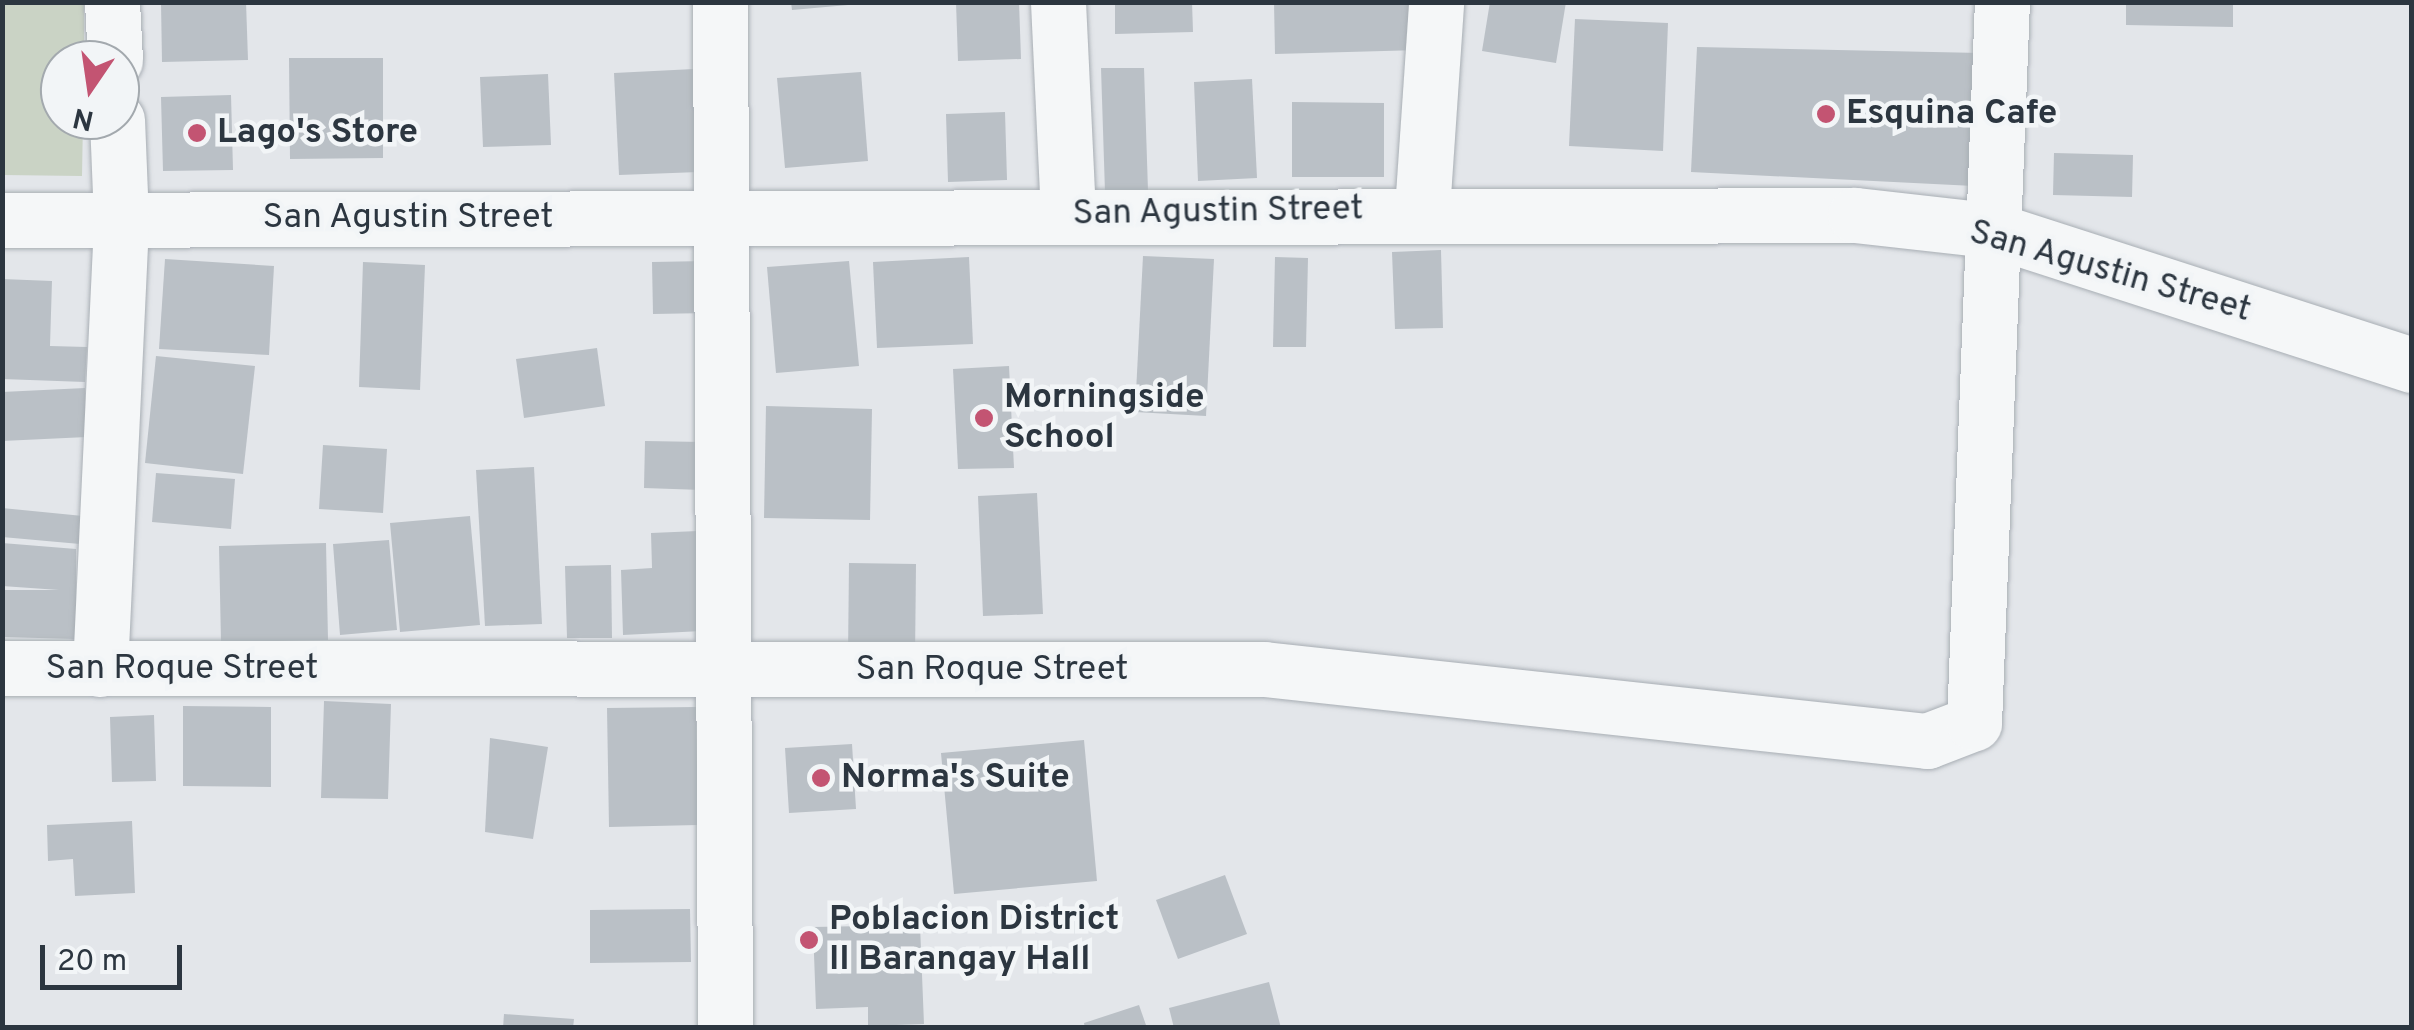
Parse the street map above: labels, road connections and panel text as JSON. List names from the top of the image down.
{
  "streets": {
    "street": ["San Agustin Street", "San Roque Street"]
  },
  "crossings": [
    ["San Agustin Street", "San Roque Street"]
  ],
  "places": [
    "Esquina Cafe",
    "Lago's Store",
    "Morningside School",
    "Norma's Suite",
    "Poblacion District II Barangay Hall"
  ],
  "scale_bar": "20 m",
  "north": "bottom"
}
